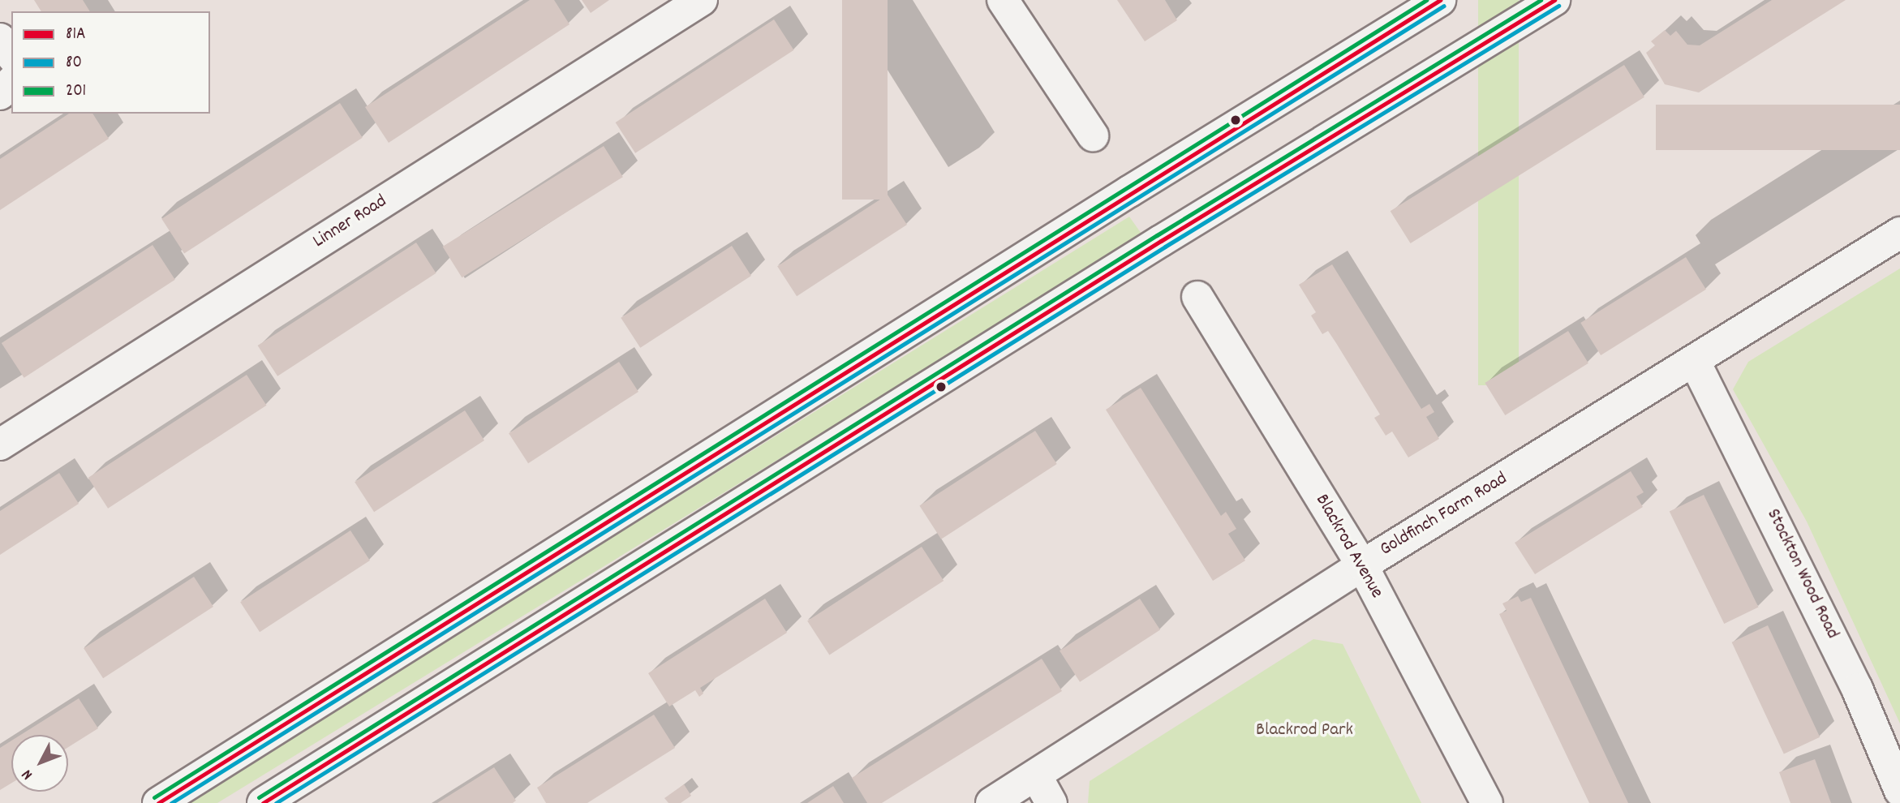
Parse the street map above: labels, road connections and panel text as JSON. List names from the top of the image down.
{
  "streets": {
    "street": [
      "Linner Road",
      "Goldfinch Farm Road",
      "Blackrod Avenue",
      "Stockton Wood Road"
    ]
  },
  "crossings": [
    ["Goldfinch Farm Road", "Blackrod Avenue"],
    ["Goldfinch Farm Road", "Stockton Wood Road"]
  ],
  "parks": ["Blackrod Park"],
  "lines": ["transit line 81A", "transit line 201", "transit line 80"],
  "legend": ["81A", "80", "201"],
  "north": "bottom left"
}
